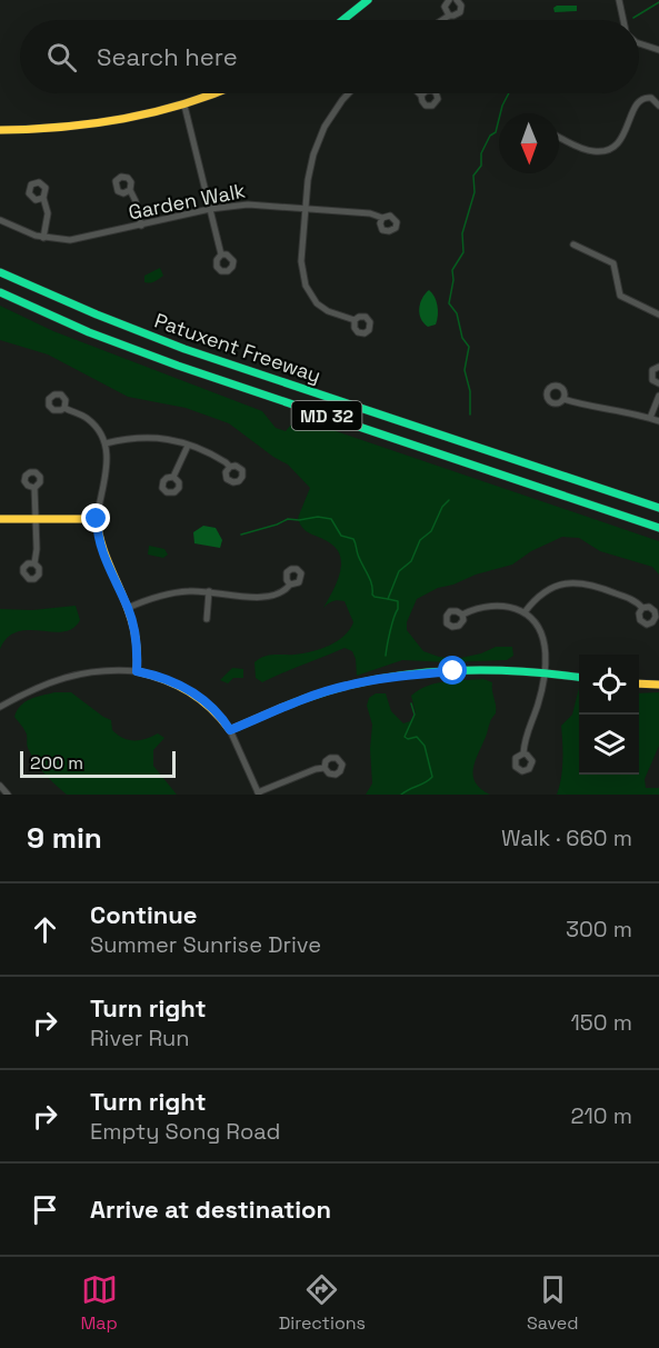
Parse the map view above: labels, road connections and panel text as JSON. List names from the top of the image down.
{
  "streets": {
    "main road": ["Patuxent Freeway", "MD 32"],
    "street": ["Garden Walk"]
  },
  "scale_bar": "200 m",
  "north": "bottom",
  "page": {
    "search": "Search here",
    "scale": "200 m",
    "heading": ["9 min", "Walk · 660 m"],
    "list": [
      ["Continue", "Summer Sunrise Drive", "300 m"],
      ["Turn right", "River Run", "150 m"],
      ["Turn right", "Empty Song Road", "210 m"],
      "Arrive at destination"
    ],
    "nav": ["Map", "Directions", "Saved"]
  }
}
